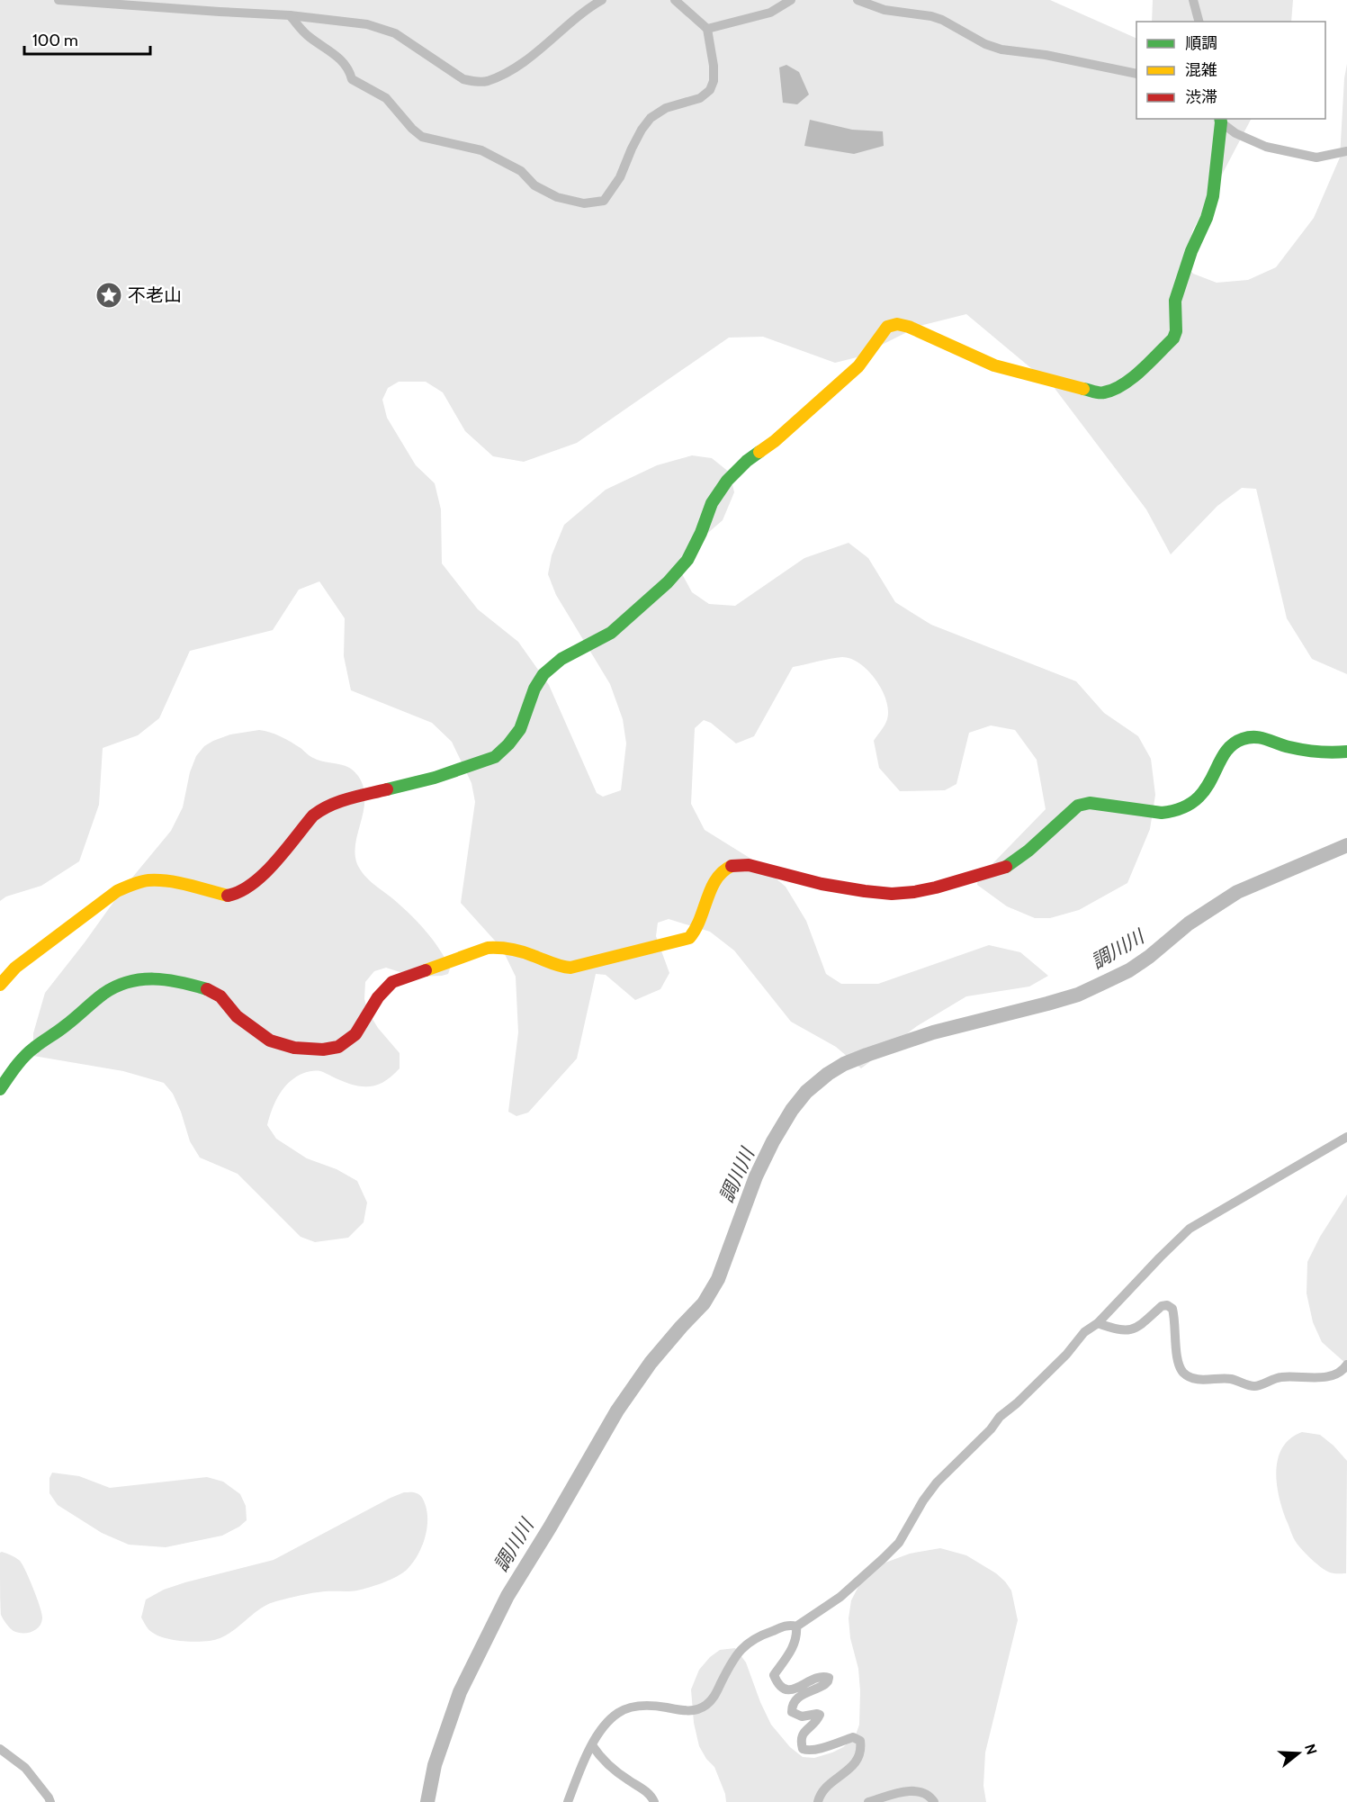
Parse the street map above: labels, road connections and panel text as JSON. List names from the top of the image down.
{
  "water": ["調川川"],
  "places": {
    "place": ["不老山"]
  },
  "legend": ["順調", "混雑", "渋滞"],
  "scale_bar": "100 m",
  "north": "right"
}
